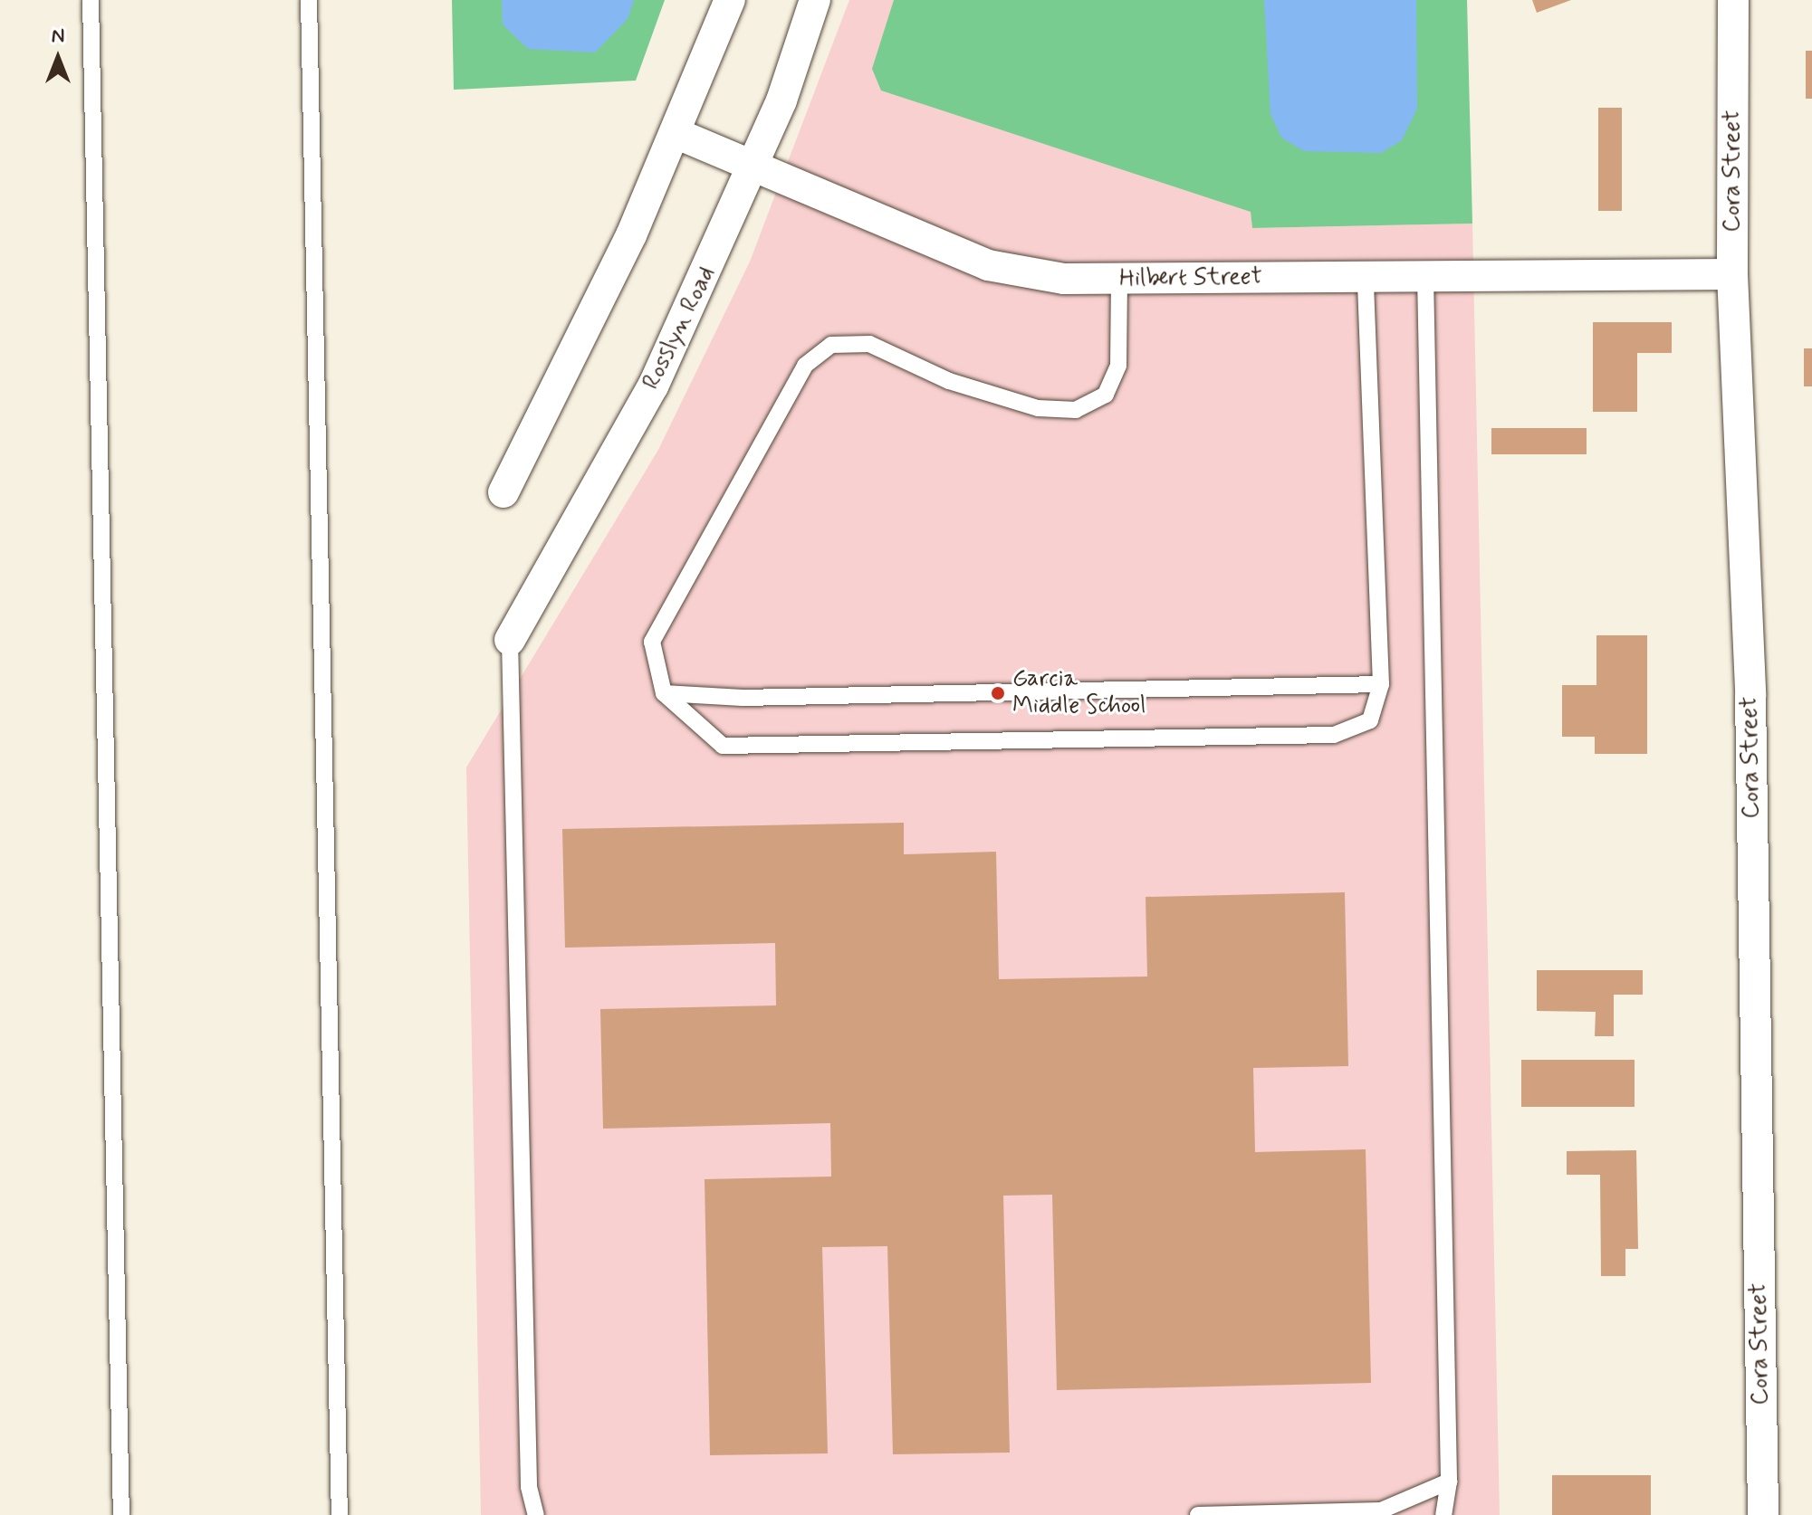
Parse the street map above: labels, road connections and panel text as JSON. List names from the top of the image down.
{
  "streets": {
    "street": ["Cora Street", "Hilbert Street", "Rosslyn Road"]
  },
  "crossings": [
    ["Cora Street", "Hilbert Street"],
    ["Hilbert Street", "Rosslyn Road"]
  ],
  "places": ["Garcia Middle School"],
  "north": "top"
}
